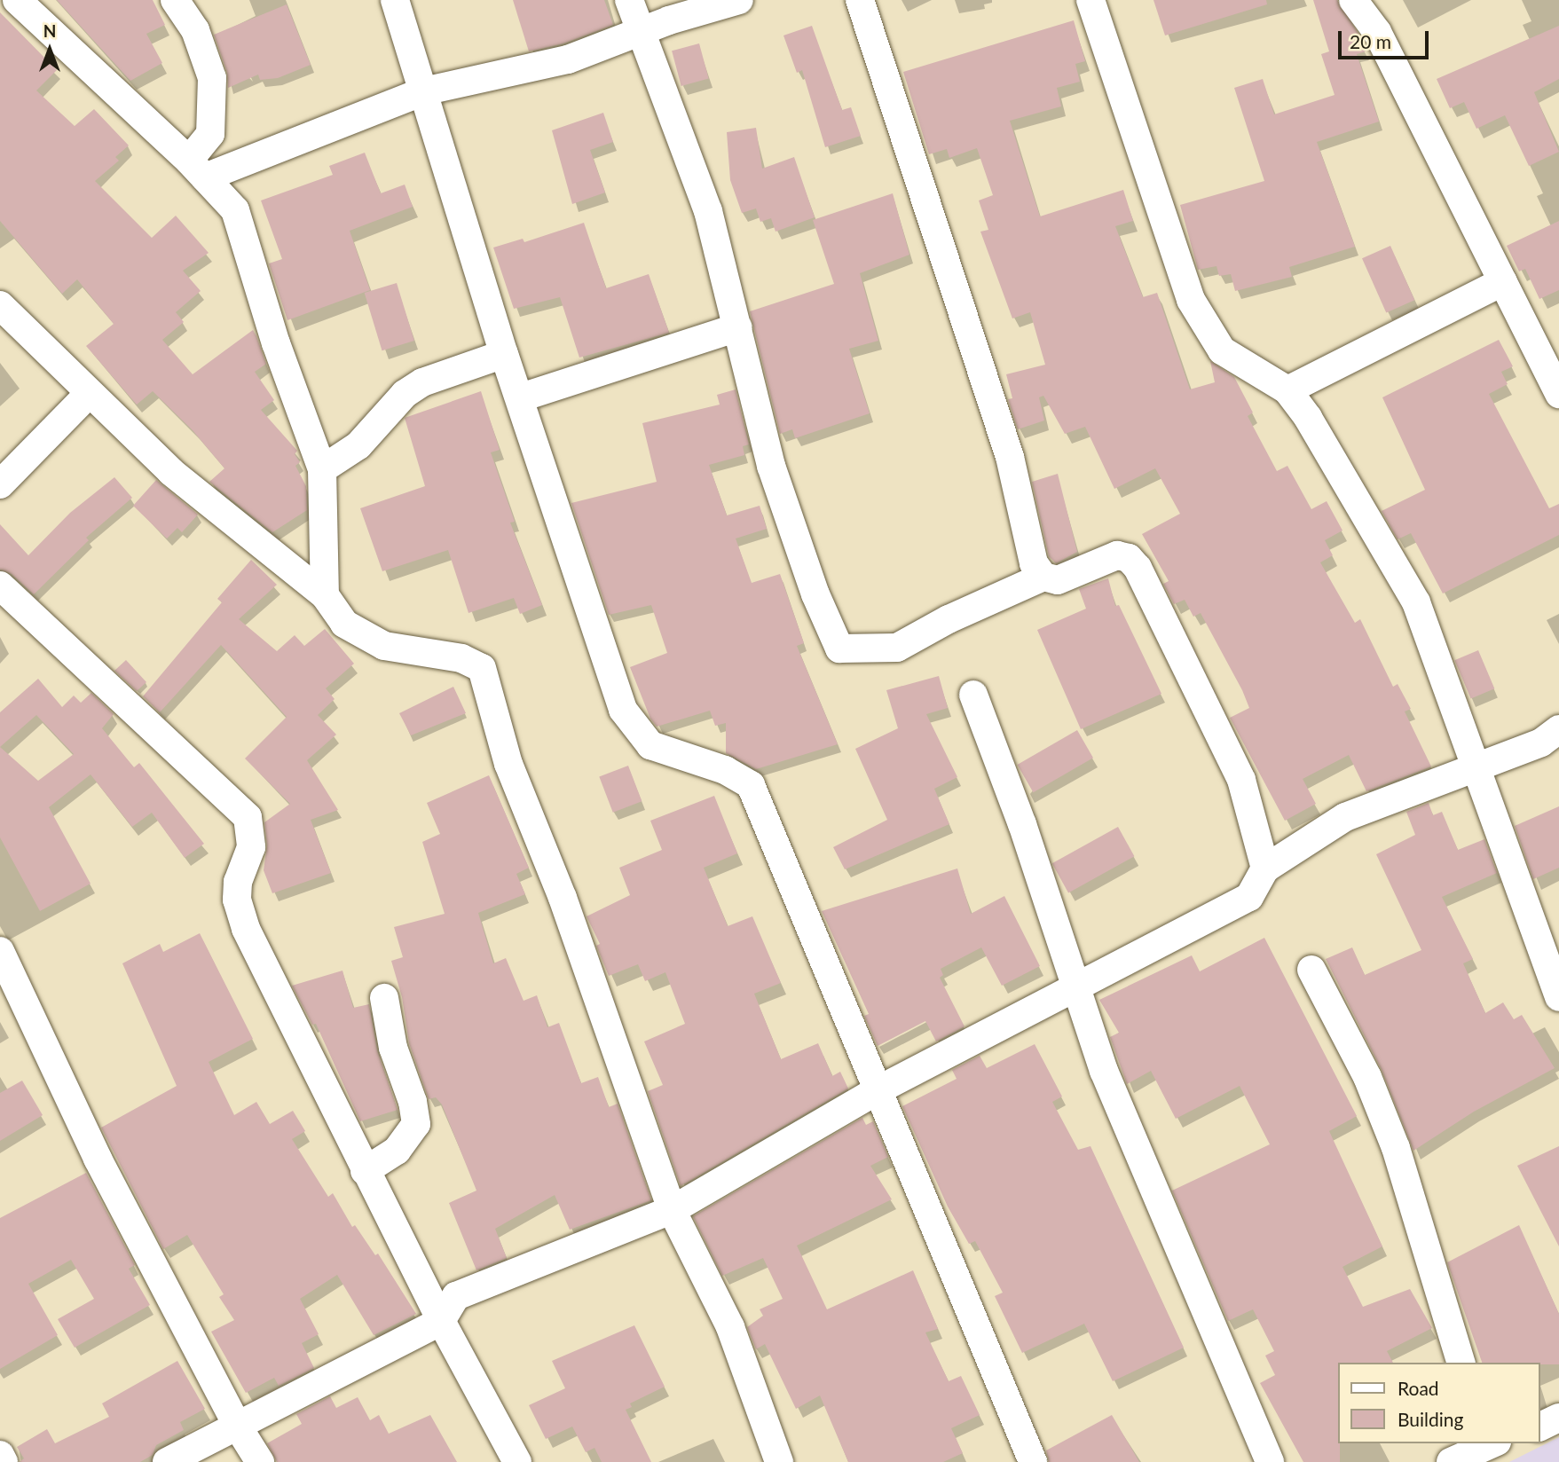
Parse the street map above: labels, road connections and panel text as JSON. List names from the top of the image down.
{
  "legend": ["Road", "Building"],
  "scale_bar": "20 m",
  "north": "top"
}
